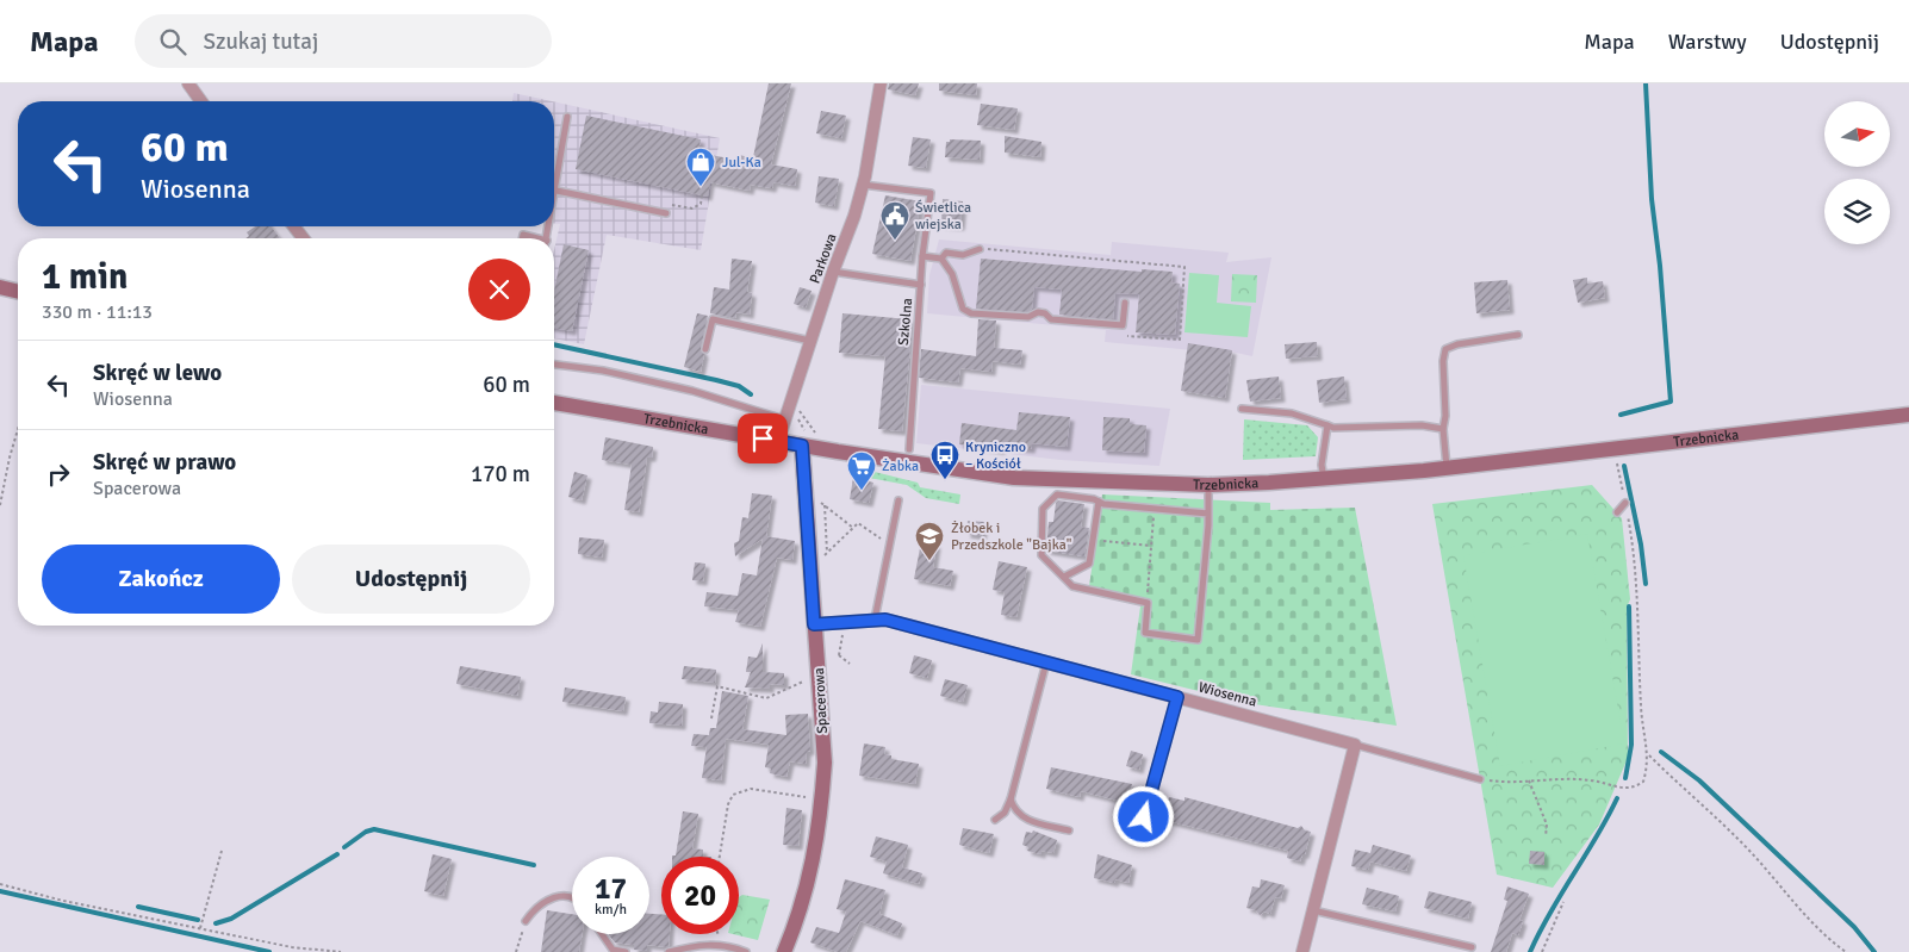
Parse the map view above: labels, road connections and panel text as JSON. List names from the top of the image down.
{
  "streets": {
    "main road": ["Trzebnicka", "Spacerowa"],
    "street": ["Parkowa", "Wiosenna"],
    "lane": ["Szkolna"]
  },
  "crossings": [
    ["Parkowa", "Szkolna"],
    ["Parkowa", "Trzebnicka"],
    ["Trzebnicka", "Spacerowa"],
    ["Wiosenna", "Spacerowa"]
  ],
  "places": {
    "shop": ["Jul-Ka"],
    "public building": ["Świetlica wiejska"],
    "bus stop": ["Kryniczno – Kościół"],
    "supermarket": ["Żabka"],
    "school or university": ["Żłobek i Przedszkole \"Bajka\""]
  },
  "north": "right",
  "page": {
    "header": "Mapa",
    "search": "Szukaj tutaj",
    "nav": ["Mapa", "Warstwy", "Udostępnij"],
    "turn": ["60 m", "Wiosenna"],
    "heading": ["1 min", "330 m · 11:13"],
    "list": [
      {
        "name": "Skręć w lewo",
        "note": "Wiosenna",
        "value": "60 m"
      },
      {
        "name": "Skręć w prawo",
        "note": "Spacerowa",
        "value": "170 m"
      }
    ],
    "buttons": ["Zakończ", "Udostępnij"],
    "speed": "17 km/h",
    "limit": "20"
  }
}
